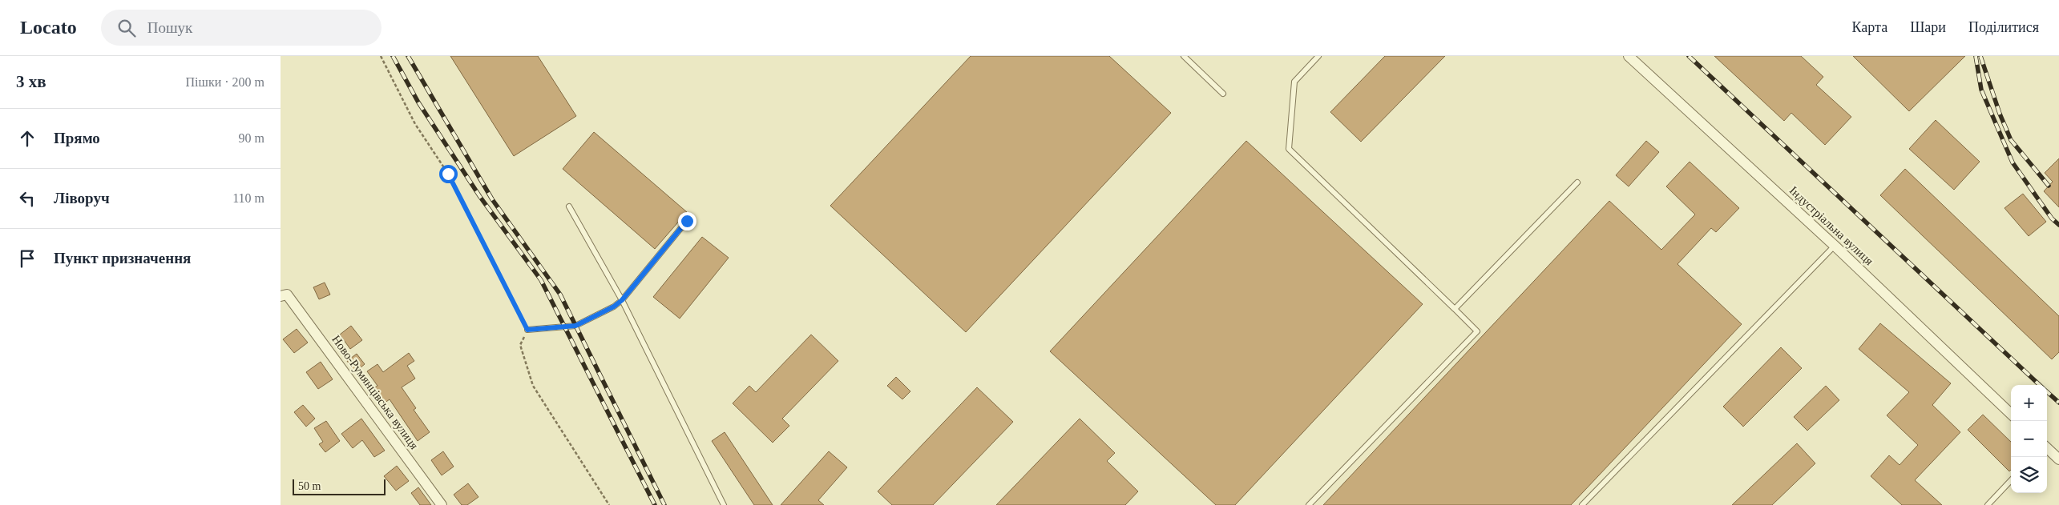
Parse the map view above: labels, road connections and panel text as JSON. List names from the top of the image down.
{
  "streets": {
    "street": ["Індустріальна вулиця", "Ново-Румянцівська вулиця"]
  },
  "scale_bar": "50 m",
  "page": {
    "header": "Locato",
    "search": "Пошук",
    "nav": ["Карта", "Шари", "Поділитися"],
    "heading": ["3 хв", "Пішки · 200 m"],
    "list": [
      ["Прямо", "90 m"],
      ["Ліворуч", "110 m"],
      "Пункт призначення"
    ],
    "map_buttons": ["+", "−"],
    "scale": "50 m"
  }
}
